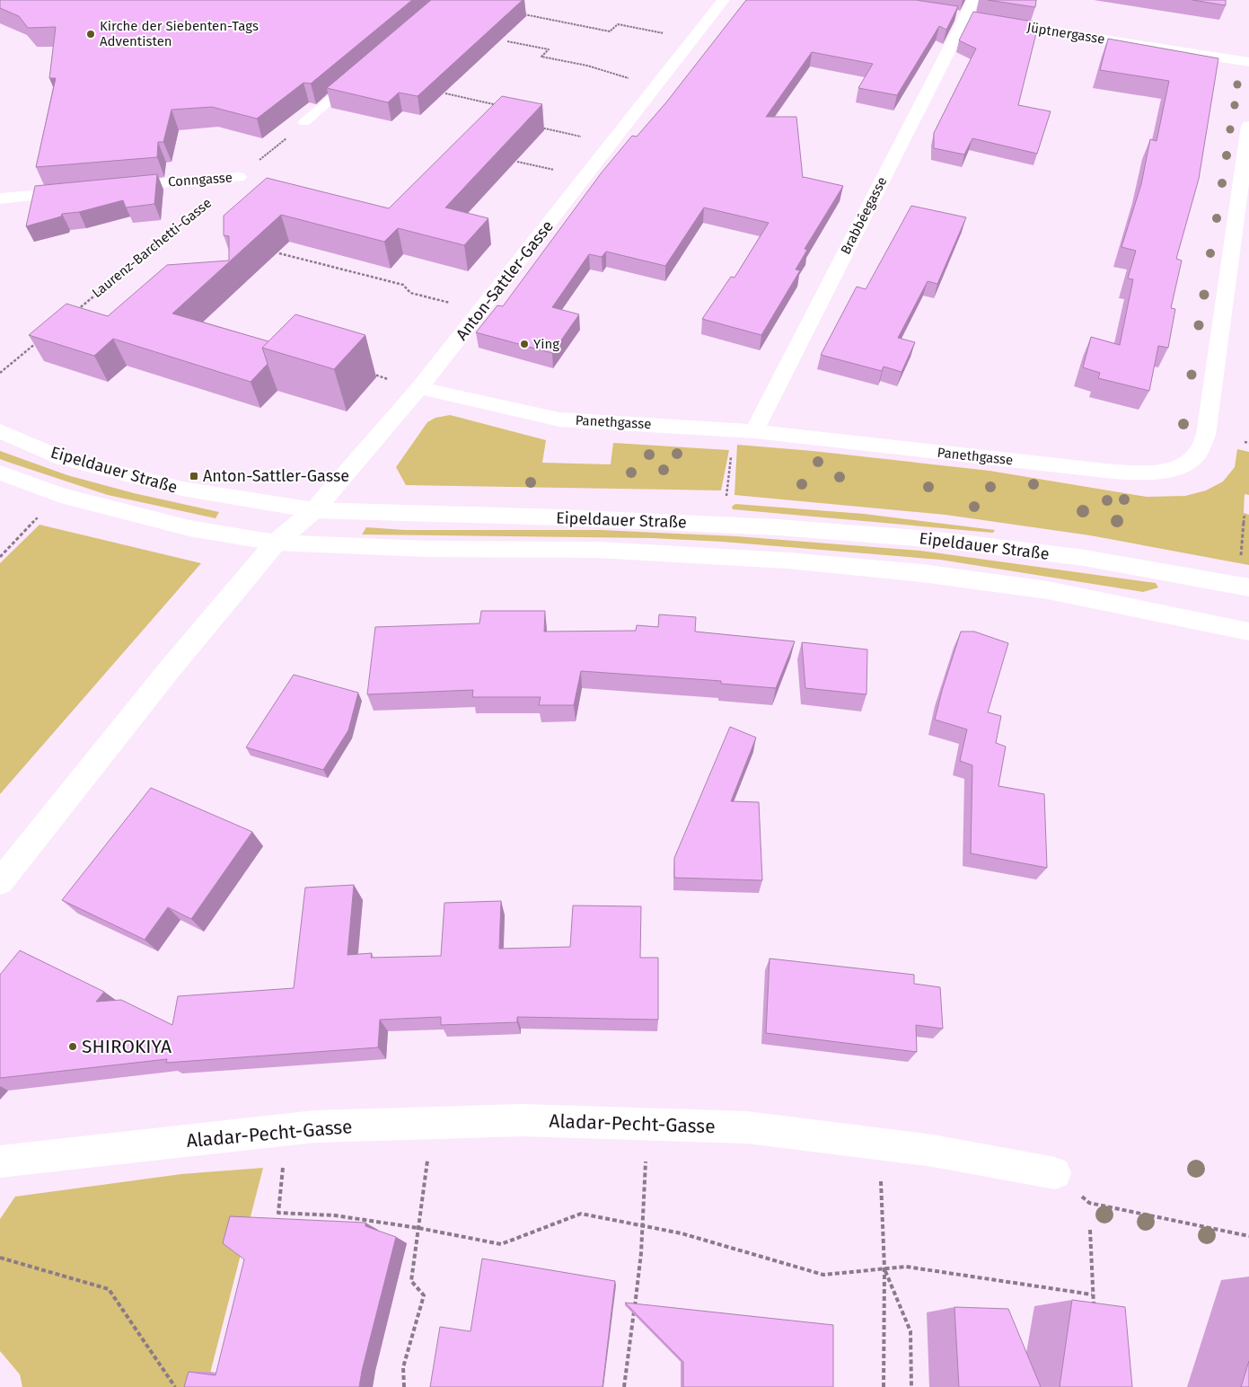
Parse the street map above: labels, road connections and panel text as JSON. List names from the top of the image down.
{
  "streets": {
    "street": [
      "Jüptnergasse",
      "Conngasse",
      "Brabbéegasse",
      "Anton-Sattler-Gasse",
      "Panethgasse",
      "Eipeldauer Straße",
      "Aladar-Pecht-Gasse"
    ],
    "path": ["Laurenz-Barchetti-Gasse"]
  },
  "crossings": [
    ["Jüptnergasse", "Brabbéegasse"],
    ["Conngasse", "Laurenz-Barchetti-Gasse"],
    ["Brabbéegasse", "Panethgasse"],
    ["Anton-Sattler-Gasse", "Panethgasse"],
    ["Anton-Sattler-Gasse", "Eipeldauer Straße"]
  ],
  "places": {
    "other": ["Kirche der Siebenten-Tags Adventisten", "Ying", "SHIROKIYA"],
    "transit": ["Anton-Sattler-Gasse"]
  }
}
